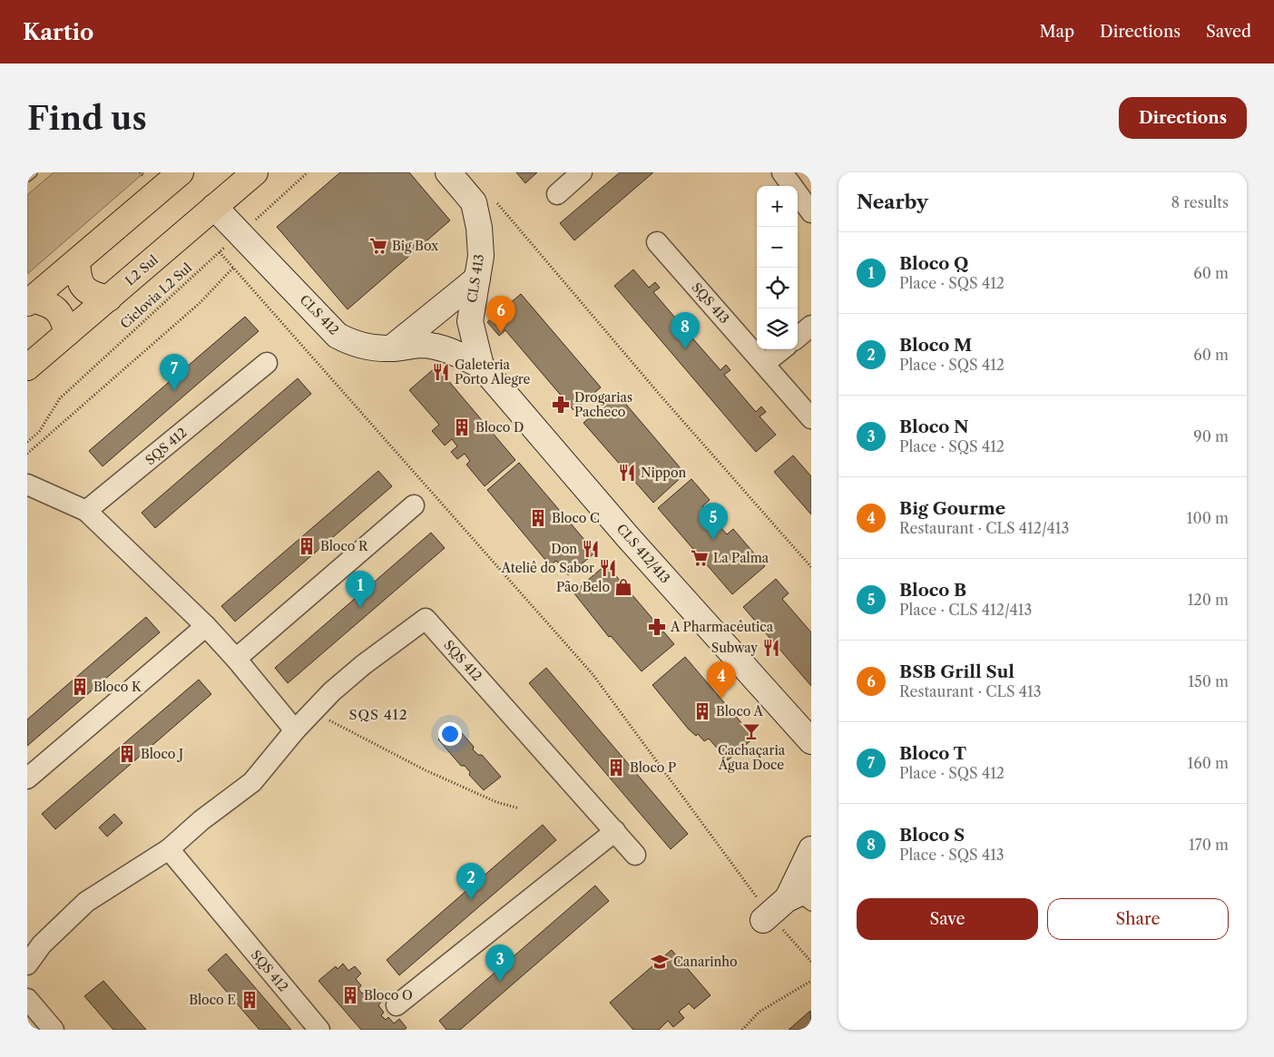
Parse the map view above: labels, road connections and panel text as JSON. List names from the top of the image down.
{
  "streets": {
    "main road": ["L2 Sul"],
    "street": [
      "CLS 413",
      "SQS 413",
      "CLS 412",
      "SQS 412",
      "CLS 412/413"
    ],
    "path": ["Ciclovia L2 Sul"]
  },
  "crossings": [
    ["L2 Sul", "CLS 412"],
    ["CLS 413", "CLS 412"],
    ["CLS 413", "CLS 412/413"],
    ["Ciclovia L2 Sul", "CLS 412"],
    ["CLS 412", "CLS 412/413"]
  ],
  "districts": ["SQS 412"],
  "places": {
    "supermarket": ["Big Box", "La Palma"],
    "restaurant": [
      "Galeteria Porto Alegre",
      "Nippon",
      "Don",
      "Ateliê do Sabor",
      "Subway"
    ],
    "pharmacy": ["Drogarias Pacheco", "A Pharmacêutica"],
    "building": [
      "Bloco D",
      "Bloco C",
      "Bloco R",
      "Bloco K",
      "Bloco A",
      "Bloco J",
      "Bloco P",
      "Bloco O",
      "Bloco E"
    ],
    "shop": ["Pão Belo"],
    "bar": ["Cachaçaria Água Doce"],
    "school or university": ["Canarinho"]
  },
  "page": {
    "header": "Kartio",
    "nav": ["Map", "Directions", "Saved"],
    "buttons": [
      "Directions",
      ["Save", "Share"]
    ],
    "title": "Find us",
    "heading": ["Nearby", "8 results"],
    "map_buttons": ["+", "−"],
    "list": [
      {
        "mark": "1",
        "name": "Bloco Q",
        "note": "Place · SQS 412",
        "value": "60 m"
      },
      {
        "mark": "2",
        "name": "Bloco M",
        "note": "Place · SQS 412",
        "value": "60 m"
      },
      {
        "mark": "3",
        "name": "Bloco N",
        "note": "Place · SQS 412",
        "value": "90 m"
      },
      {
        "mark": "4",
        "name": "Big Gourme",
        "note": "Restaurant · CLS 412/413",
        "value": "100 m"
      },
      {
        "mark": "5",
        "name": "Bloco B",
        "note": "Place · CLS 412/413",
        "value": "120 m"
      },
      {
        "mark": "6",
        "name": "BSB Grill Sul",
        "note": "Restaurant · CLS 413",
        "value": "150 m"
      },
      {
        "mark": "7",
        "name": "Bloco T",
        "note": "Place · SQS 412",
        "value": "160 m"
      },
      {
        "mark": "8",
        "name": "Bloco S",
        "note": "Place · SQS 413",
        "value": "170 m"
      }
    ],
    "pins": [
      "6",
      "8",
      "7",
      "5",
      "1",
      "4",
      "2",
      "3"
    ]
  }
}
